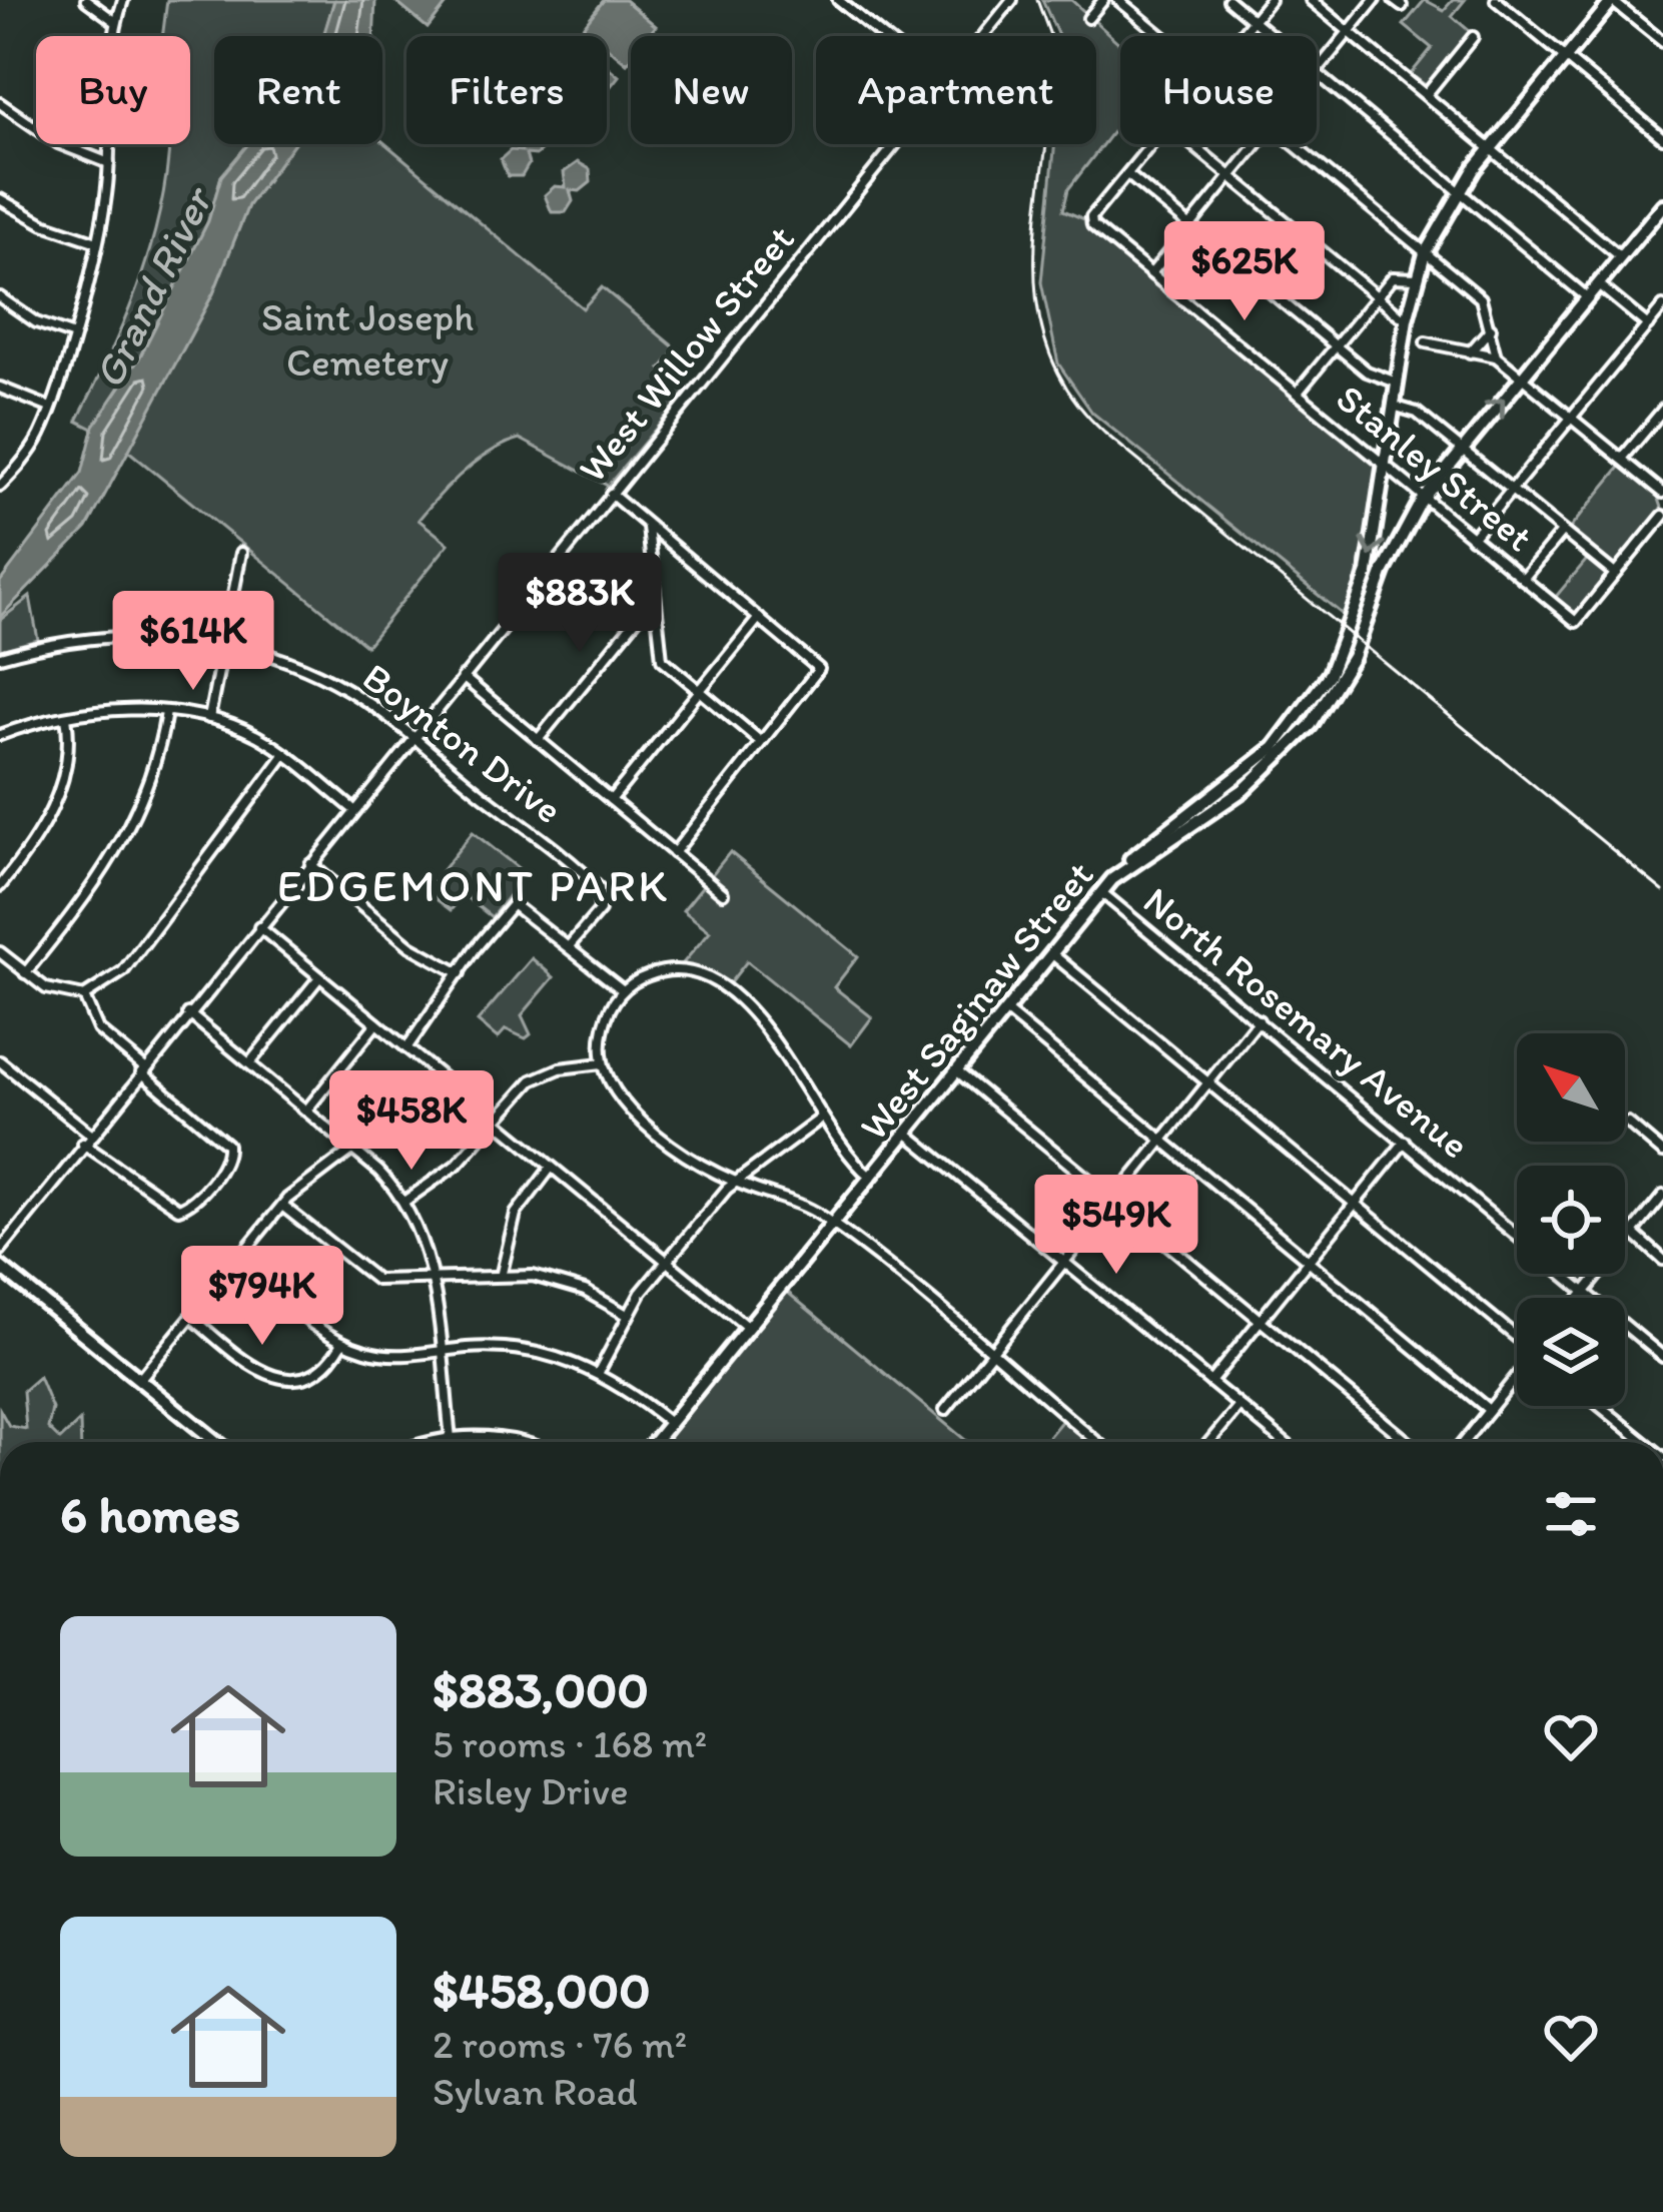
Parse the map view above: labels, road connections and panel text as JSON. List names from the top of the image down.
{
  "streets": {
    "main road": ["West Saginaw Street"],
    "street": [
      "West Willow Street",
      "Stanley Street",
      "Boynton Drive",
      "North Rosemary Avenue"
    ]
  },
  "crossings": [
    ["West Willow Street", "Boynton Drive"],
    ["Stanley Street", "West Saginaw Street"],
    ["West Saginaw Street", "North Rosemary Avenue"]
  ],
  "districts": ["EDGEMONT PARK"],
  "water": ["Grand River"],
  "parks": ["Saint Joseph Cemetery"],
  "north": "top left",
  "page": {
    "chip": [
      "Buy",
      "Rent",
      "Filters",
      "New",
      "Apartment",
      "House"
    ],
    "price": [
      "$625K",
      "$883K",
      "$614K",
      "$458K",
      "$549K",
      "$794K"
    ],
    "heading": "6 homes",
    "list": [
      {
        "name": "$883,000",
        "note": "5 rooms · 168 m² · Risley Drive"
      },
      {
        "name": "$458,000",
        "note": "2 rooms · 76 m² · Sylvan Road"
      }
    ]
  }
}
